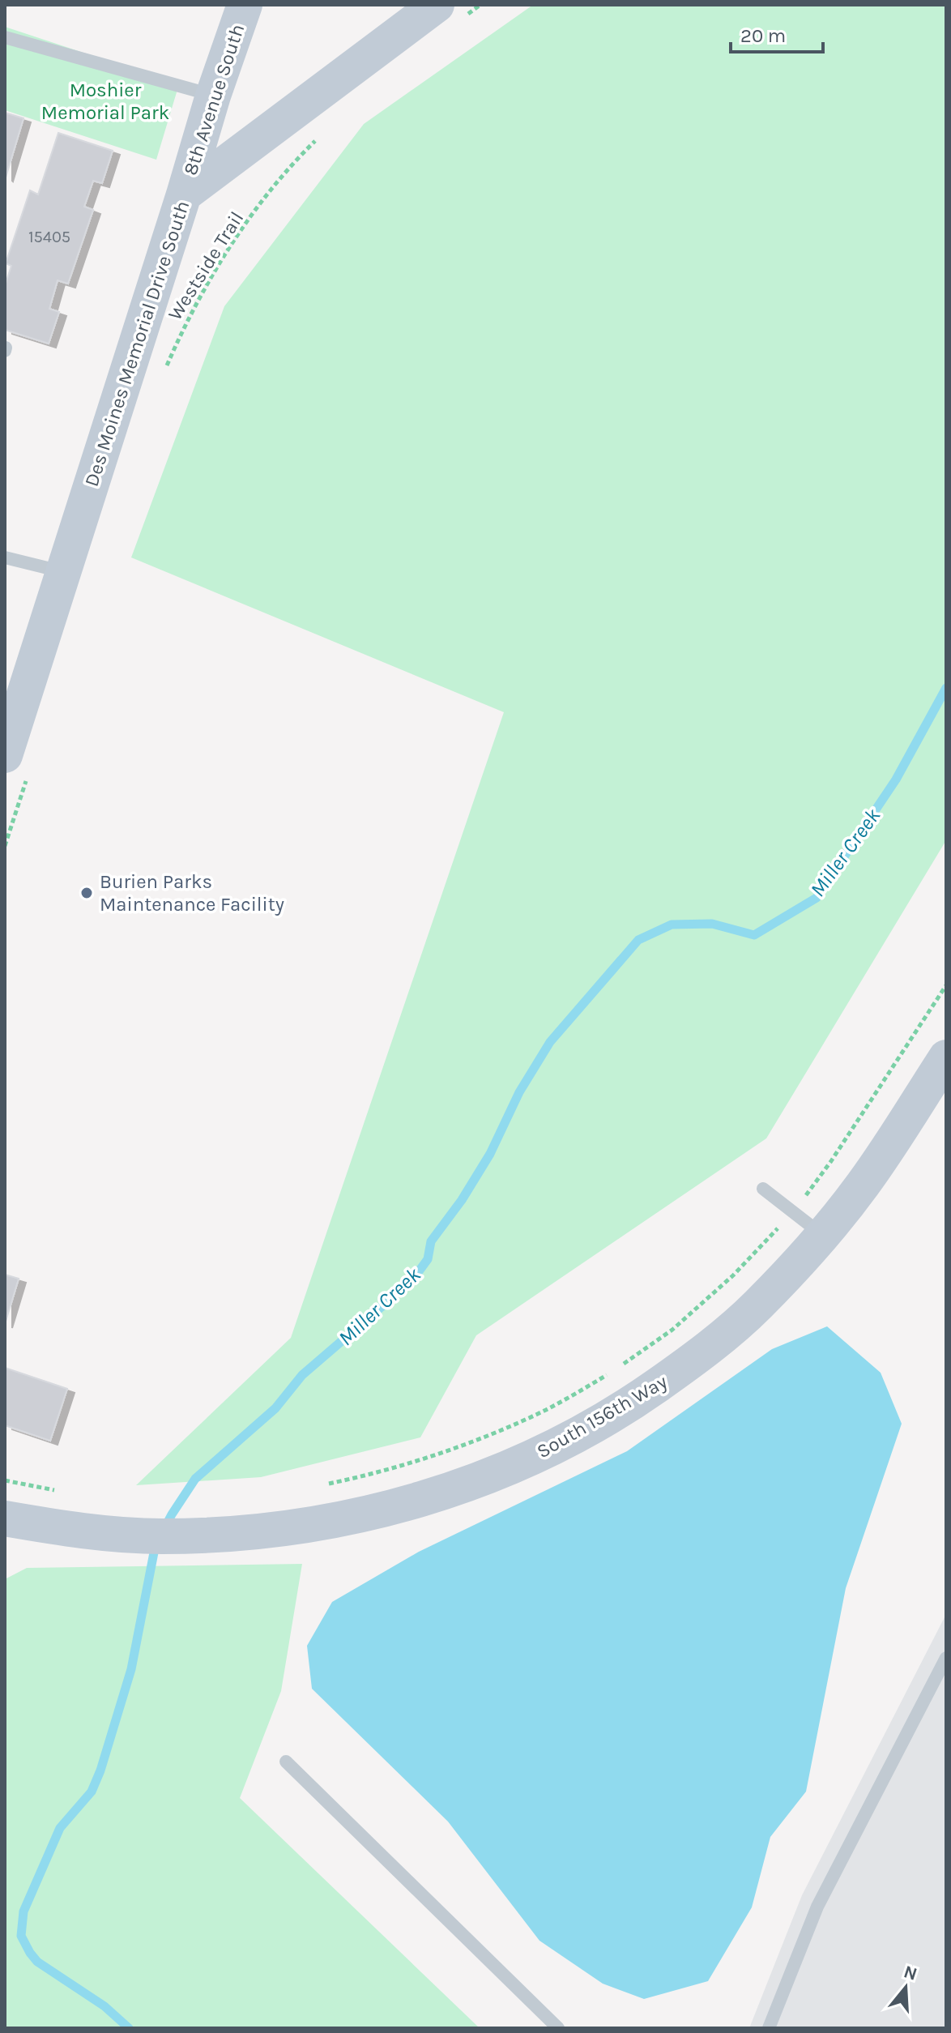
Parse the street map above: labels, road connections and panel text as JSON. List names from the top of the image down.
{
  "streets": {
    "street": ["8th Avenue South", "Des Moines Memorial Drive South", "South 156th Way"],
    "path": ["Westside Trail"]
  },
  "crossings": [
    ["8th Avenue South", "Des Moines Memorial Drive South"]
  ],
  "water": ["Miller Creek"],
  "parks": ["Moshier Memorial Park"],
  "places": ["Burien Parks Maintenance Facility"],
  "house_numbers": ["15405"],
  "scale_bar": "20 m",
  "north": "top"
}
